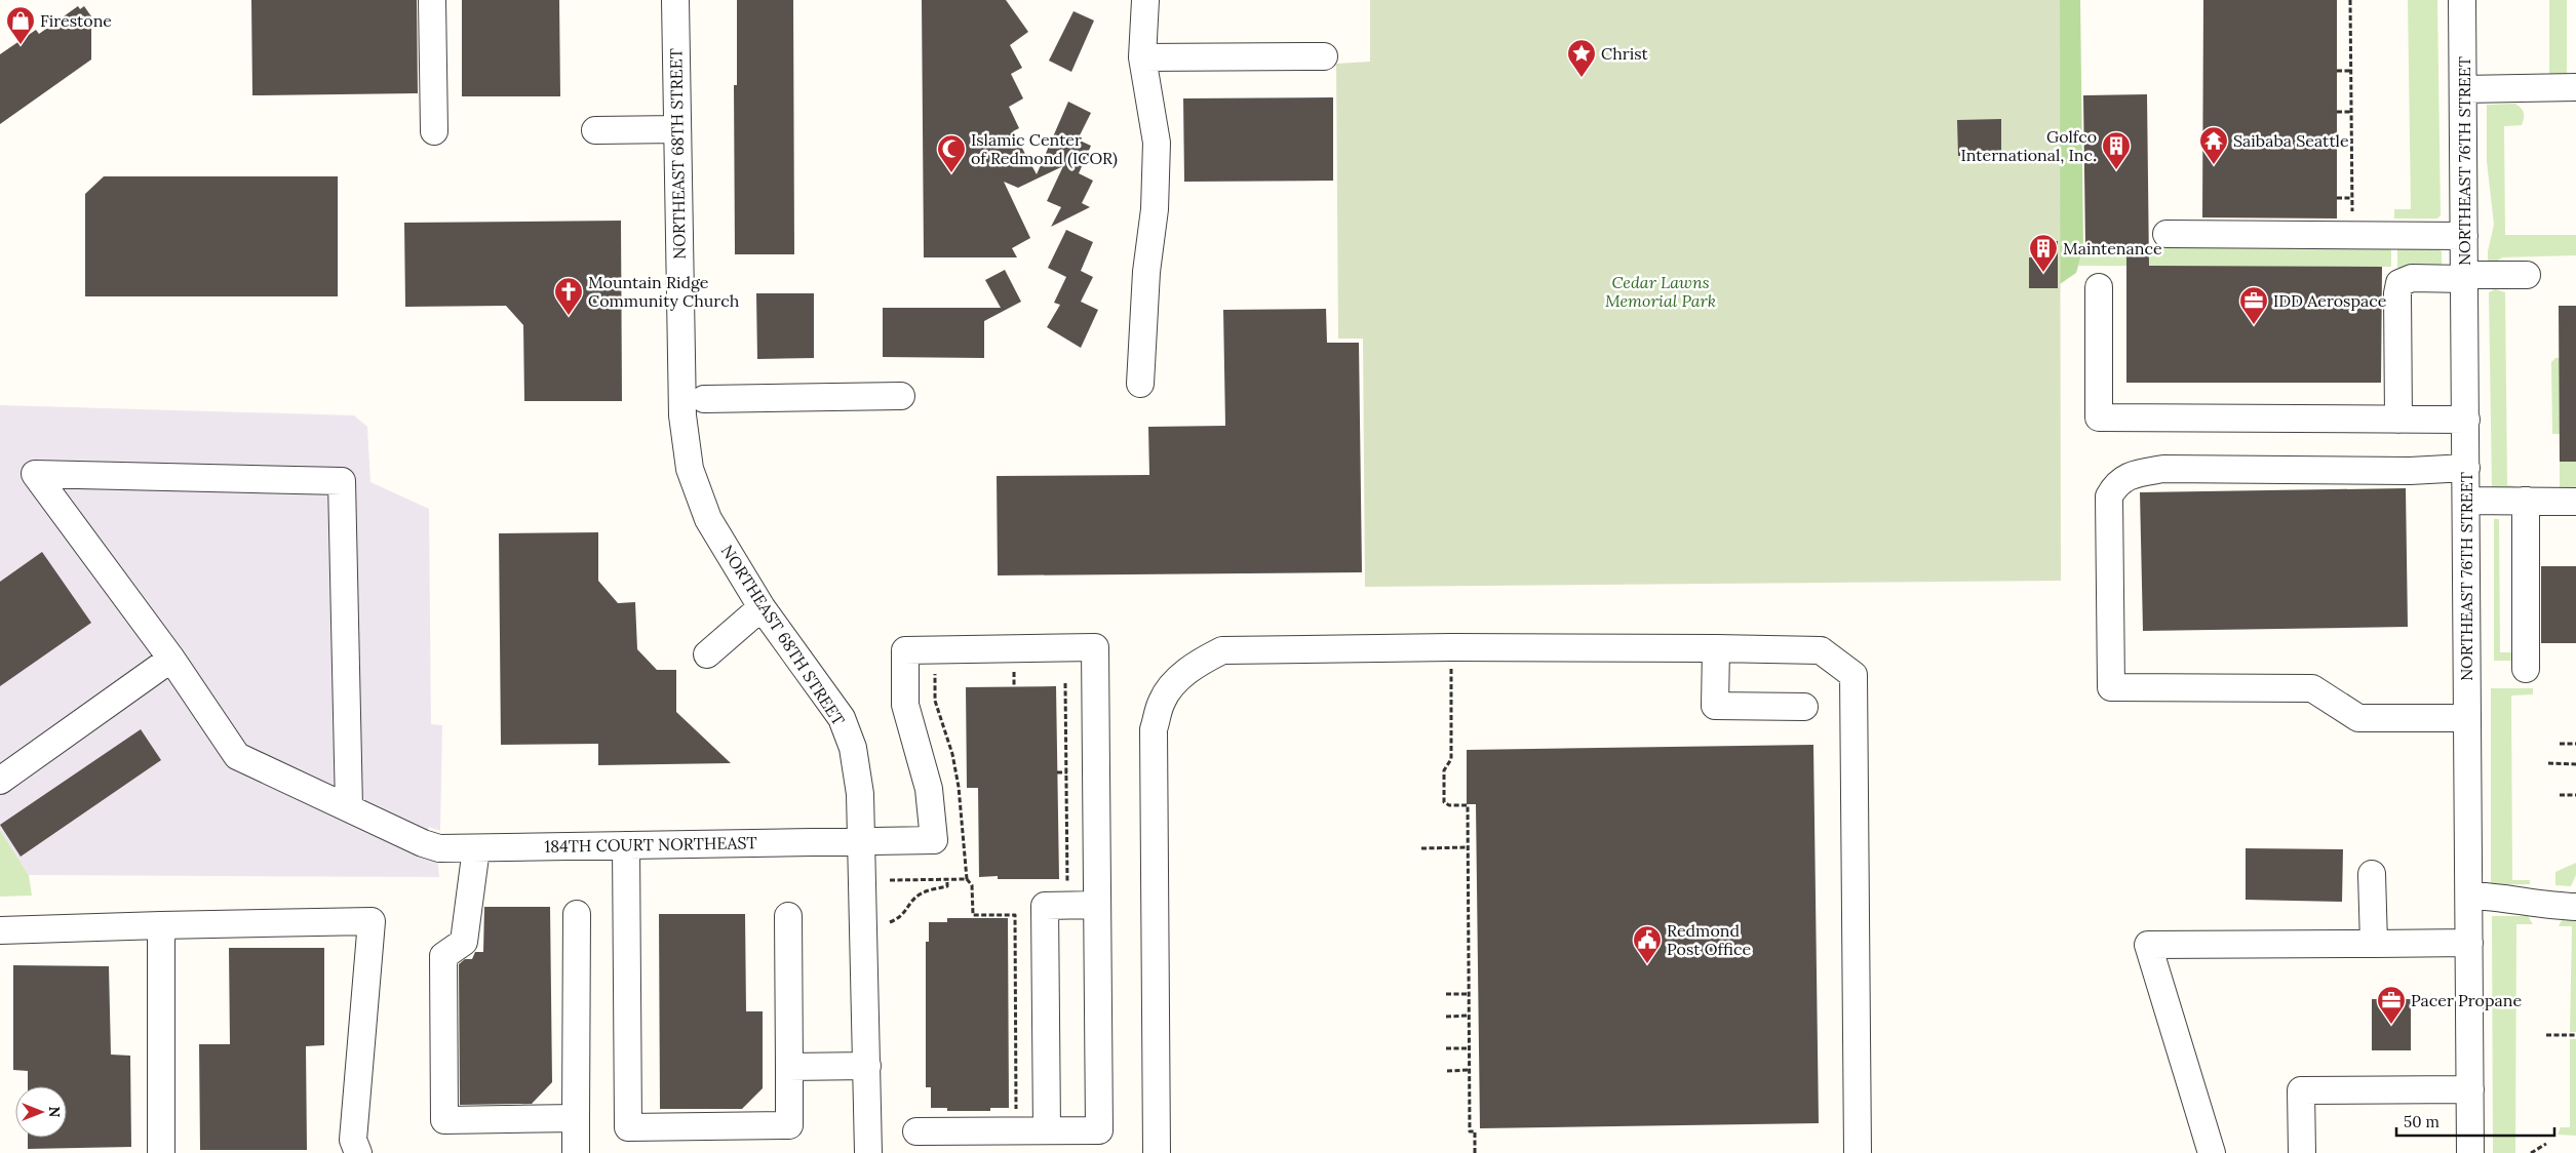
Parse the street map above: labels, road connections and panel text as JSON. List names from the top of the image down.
{
  "streets": {
    "street": ["NORTHEAST 68TH STREET", "NORTHEAST 76TH STREET", "184TH COURT NORTHEAST"]
  },
  "crossings": [
    ["NORTHEAST 68TH STREET", "184TH COURT NORTHEAST"]
  ],
  "parks": ["Cedar Lawns Memorial Park"],
  "places": {
    "shop": ["Firestone"],
    "place": ["Christ"],
    "temple": ["Saibaba Seattle"],
    "building": ["Golfco International, Inc.", "Maintenance"],
    "mosque": ["Islamic Center of Redmond (ICOR)"],
    "church": ["Mountain Ridge Community Church"],
    "office": ["IDD Aerospace", "Pacer Propane"],
    "public building": ["Redmond Post Office"]
  },
  "scale_bar": "50 m",
  "north": "right"
}
